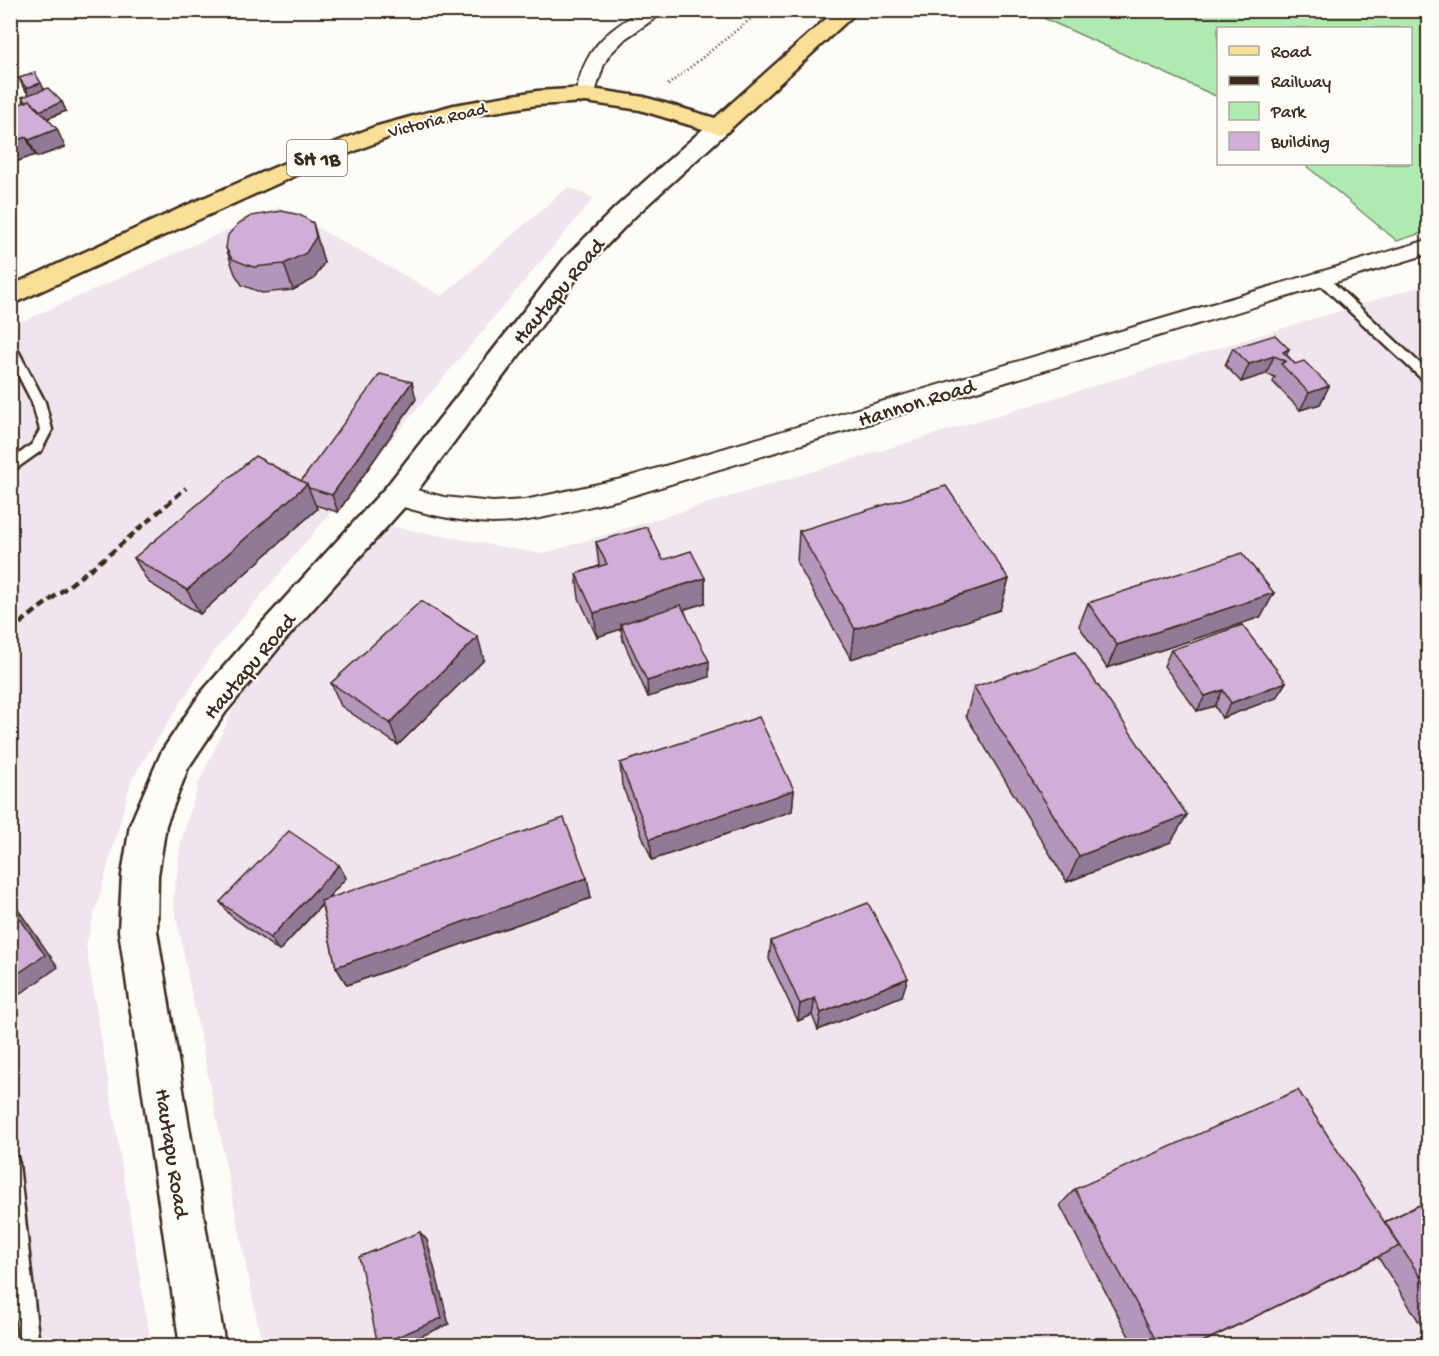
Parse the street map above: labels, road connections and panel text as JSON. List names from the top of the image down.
{
  "streets": {
    "main road": ["Victoria Road", "SH 1B"],
    "street": ["Hautapu Road", "Hannon Road"]
  },
  "crossings": [
    ["Victoria Road", "Hautapu Road"],
    ["Hautapu Road", "Hannon Road"]
  ],
  "legend": [
    "Road",
    "Railway",
    "Park",
    "Building"
  ]
}
